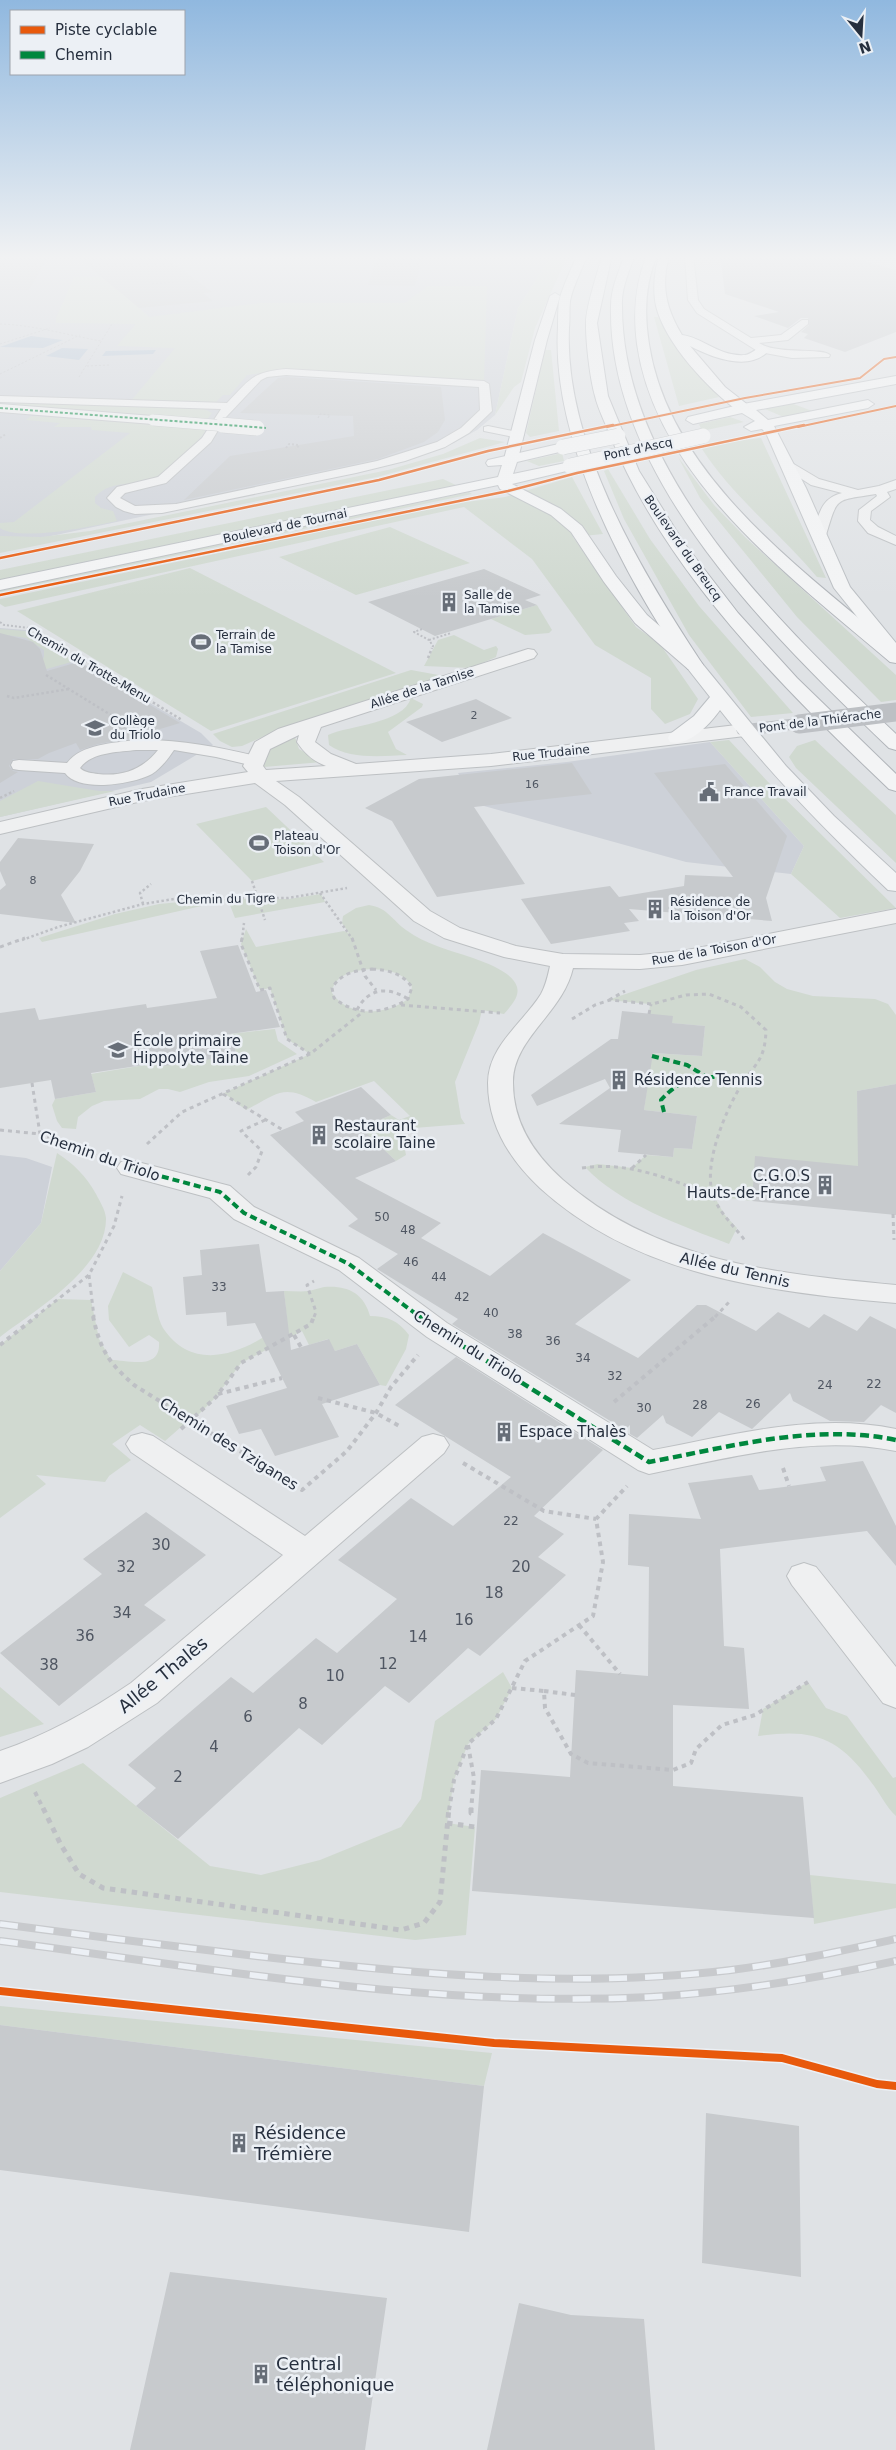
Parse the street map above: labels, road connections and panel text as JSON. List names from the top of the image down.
{
  "streets": {
    "main road": ["Pont d'Ascq", "Boulevard de Tournai", "Boulevard du Breucq"],
    "street": [
      "Allée de la Tamise",
      "Pont de la Thiérache",
      "Rue Trudaine",
      "Rue de la Toison d'Or",
      "Chemin du Triolo",
      "Allée du Tennis",
      "Allée Thalès"
    ],
    "path": ["Chemin du Trotte-Menu", "Chemin du Tigre", "Chemin des Tziganes"]
  },
  "crossings": [
    ["Pont d'Ascq", "Boulevard de Tournai"],
    ["Allée de la Tamise", "Rue Trudaine"],
    ["Allée de la Tamise", "Rue de la Toison d'Or"],
    ["Pont de la Thiérache", "Rue Trudaine"],
    ["Rue Trudaine", "Rue de la Toison d'Or"],
    ["Rue de la Toison d'Or", "Allée du Tennis"],
    ["Chemin du Triolo", "Chemin des Tziganes"]
  ],
  "places": {
    "building": [
      "Salle de la Tamise",
      "Résidence de la Toison d'Or",
      "Résidence Tennis",
      "Restaurant scolaire Taine",
      "C.G.O.S Hauts-de-France",
      "Espace Thalès",
      "Résidence Trémière",
      "Central téléphonique"
    ],
    "sports": ["Terrain de la Tamise", "Plateau Toison d'Or"],
    "school or university": ["Collège du Triolo", "École primaire Hippolyte Taine"],
    "public building": ["France Travail"]
  },
  "house_numbers": [
    "2",
    "16",
    "8",
    "50",
    "48",
    "46",
    "44",
    "33",
    "42",
    "40",
    "38",
    "36",
    "34",
    "32",
    "22",
    "24",
    "26",
    "28",
    "30",
    "22",
    "30",
    "32",
    "20",
    "18",
    "34",
    "16",
    "36",
    "14",
    "12",
    "38",
    "10",
    "8",
    "6",
    "4",
    "2"
  ],
  "legend": ["Piste cyclable", "Chemin"],
  "north": "bottom"
}
